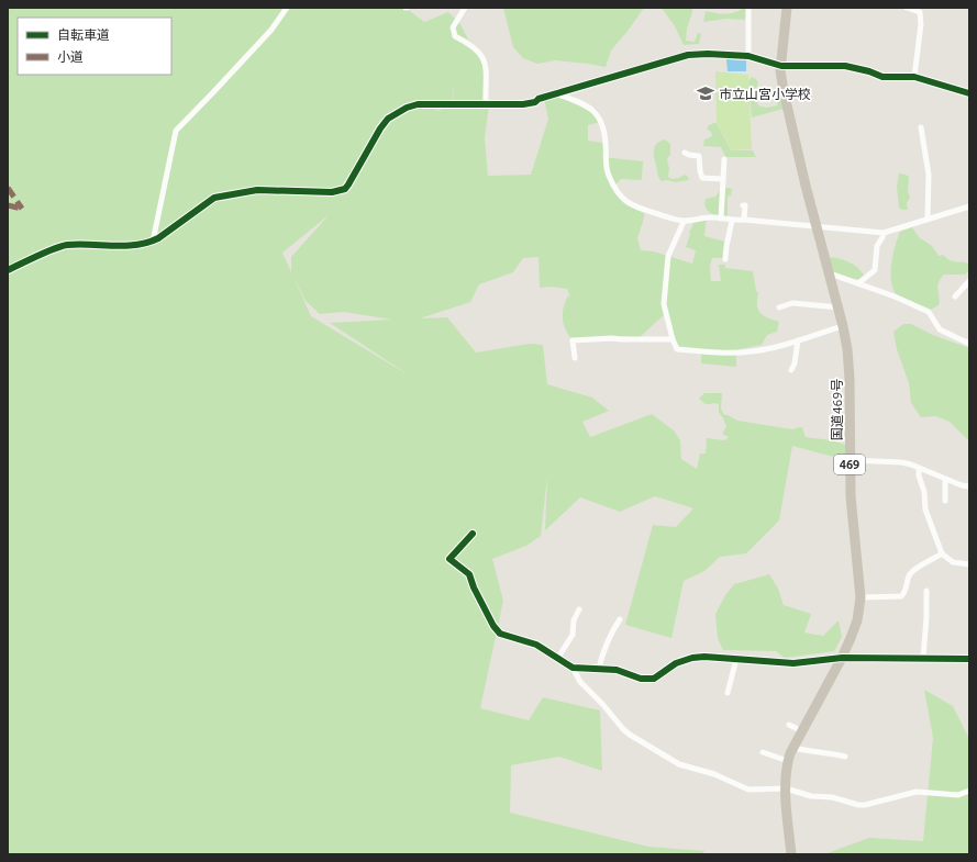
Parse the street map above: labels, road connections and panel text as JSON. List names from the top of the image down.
{
  "streets": {
    "highway": ["国道469号", "469"]
  },
  "places": {
    "school or university": ["市立山宮小学校"]
  },
  "legend": ["自転車道", "小道"]
}
